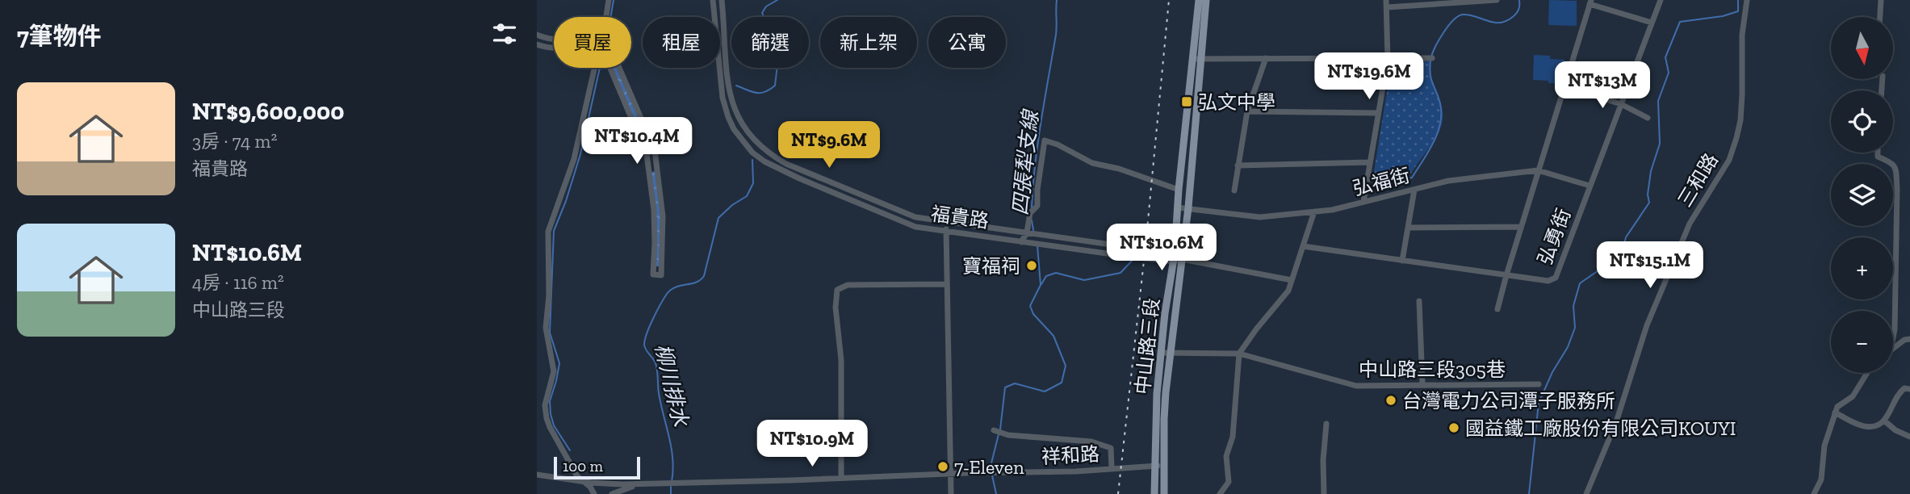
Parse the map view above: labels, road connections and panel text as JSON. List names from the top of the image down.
{
  "streets": {
    "main road": ["中山路三段"],
    "street": [
      "三和路",
      "弘福街",
      "福貴路",
      "弘勇街",
      "中山路三段305巷",
      "祥和路"
    ]
  },
  "crossings": [
    ["弘福街", "弘勇街"],
    ["弘福街", "中山路三段"],
    ["福貴路", "中山路三段"],
    ["中山路三段", "中山路三段305巷"],
    ["中山路三段", "祥和路"]
  ],
  "water": ["四張犁支線", "柳川排水"],
  "places": {
    "transit": ["弘文中學"],
    "other": [
      "寶福祠",
      "台灣電力公司潭子服務所",
      "國益鐵工廠股份有限公司KOUYI",
      "7-Eleven"
    ]
  },
  "scale_bar": "100 m",
  "north": "bottom",
  "page": {
    "heading": "7筆物件",
    "map_buttons": ["+", "−"],
    "chip": [
      "買屋",
      "租屋",
      "篩選",
      "新上架",
      "公寓"
    ],
    "price": [
      "NT$19.6M",
      "NT$13M",
      "NT$10.4M",
      "NT$9.6M",
      "NT$10.6M",
      "NT$15.1M",
      "NT$10.9M"
    ],
    "list": [
      {
        "name": "NT$9,600,000",
        "note": "3房 · 74 m² · 福貴路"
      },
      {
        "name": "NT$10.6M",
        "note": "4房 · 116 m² · 中山路三段"
      }
    ],
    "scale": "100 m"
  }
}
